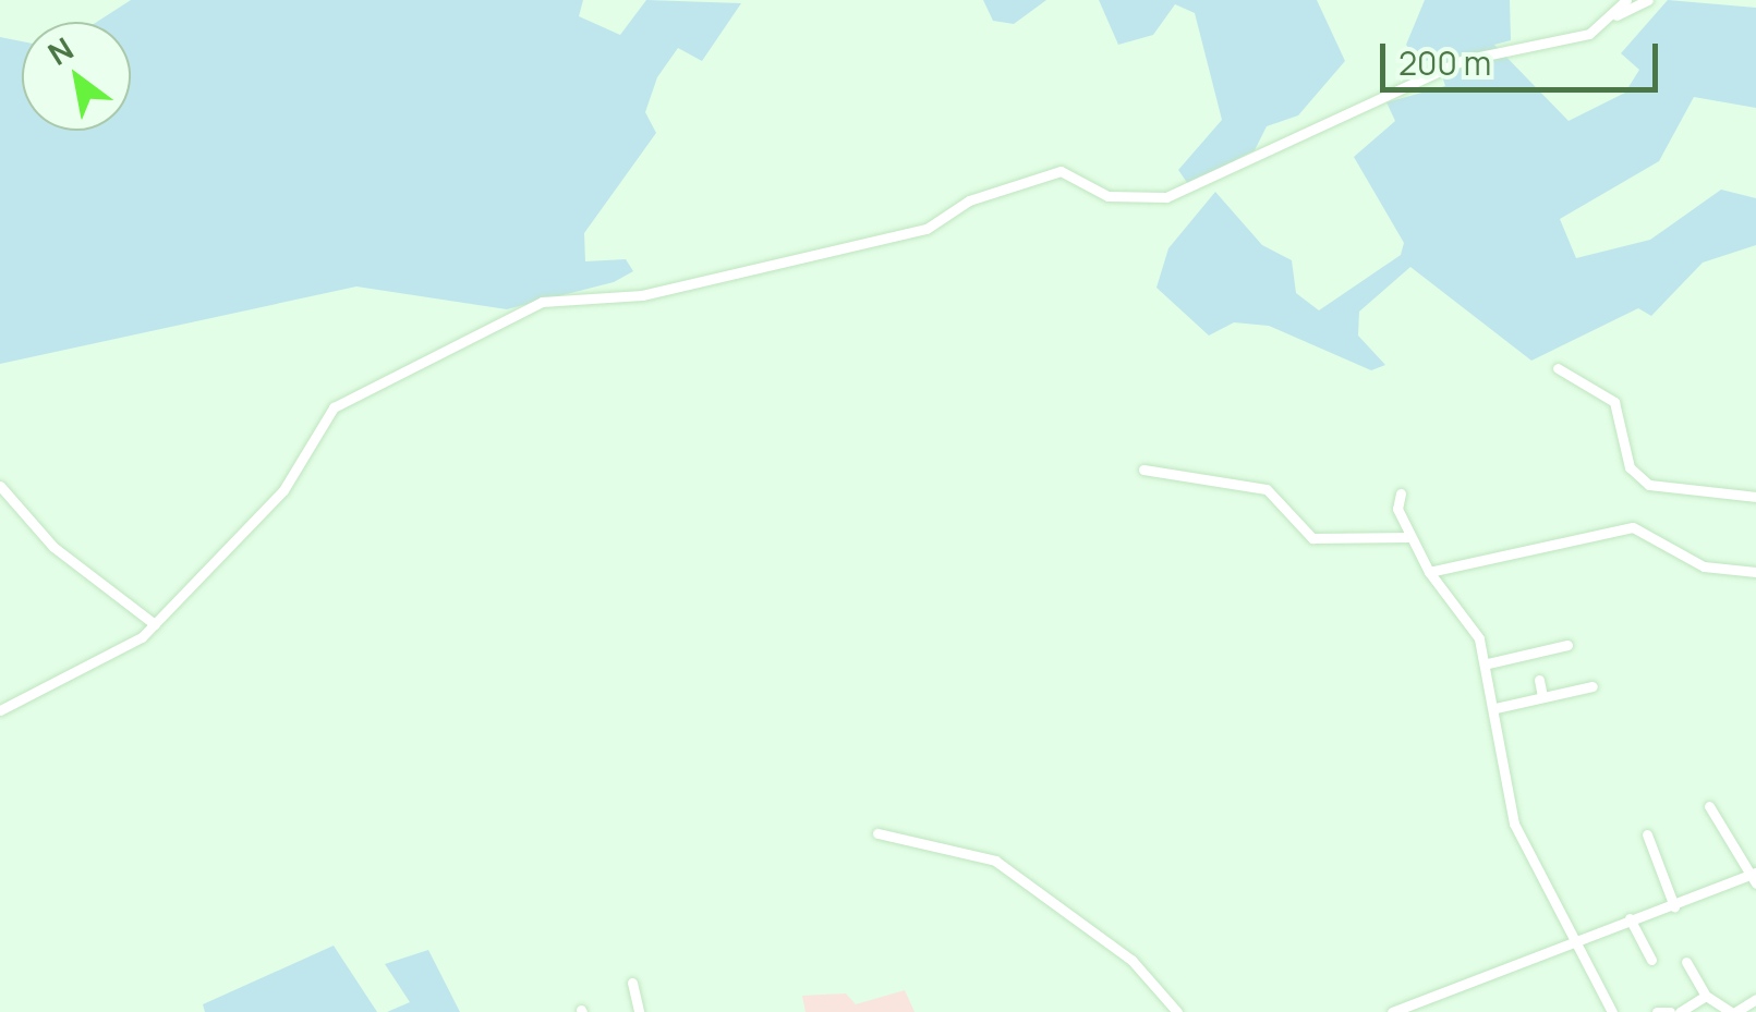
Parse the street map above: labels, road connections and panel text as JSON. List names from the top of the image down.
{
  "scale_bar": "200 m",
  "north": "top left"
}
